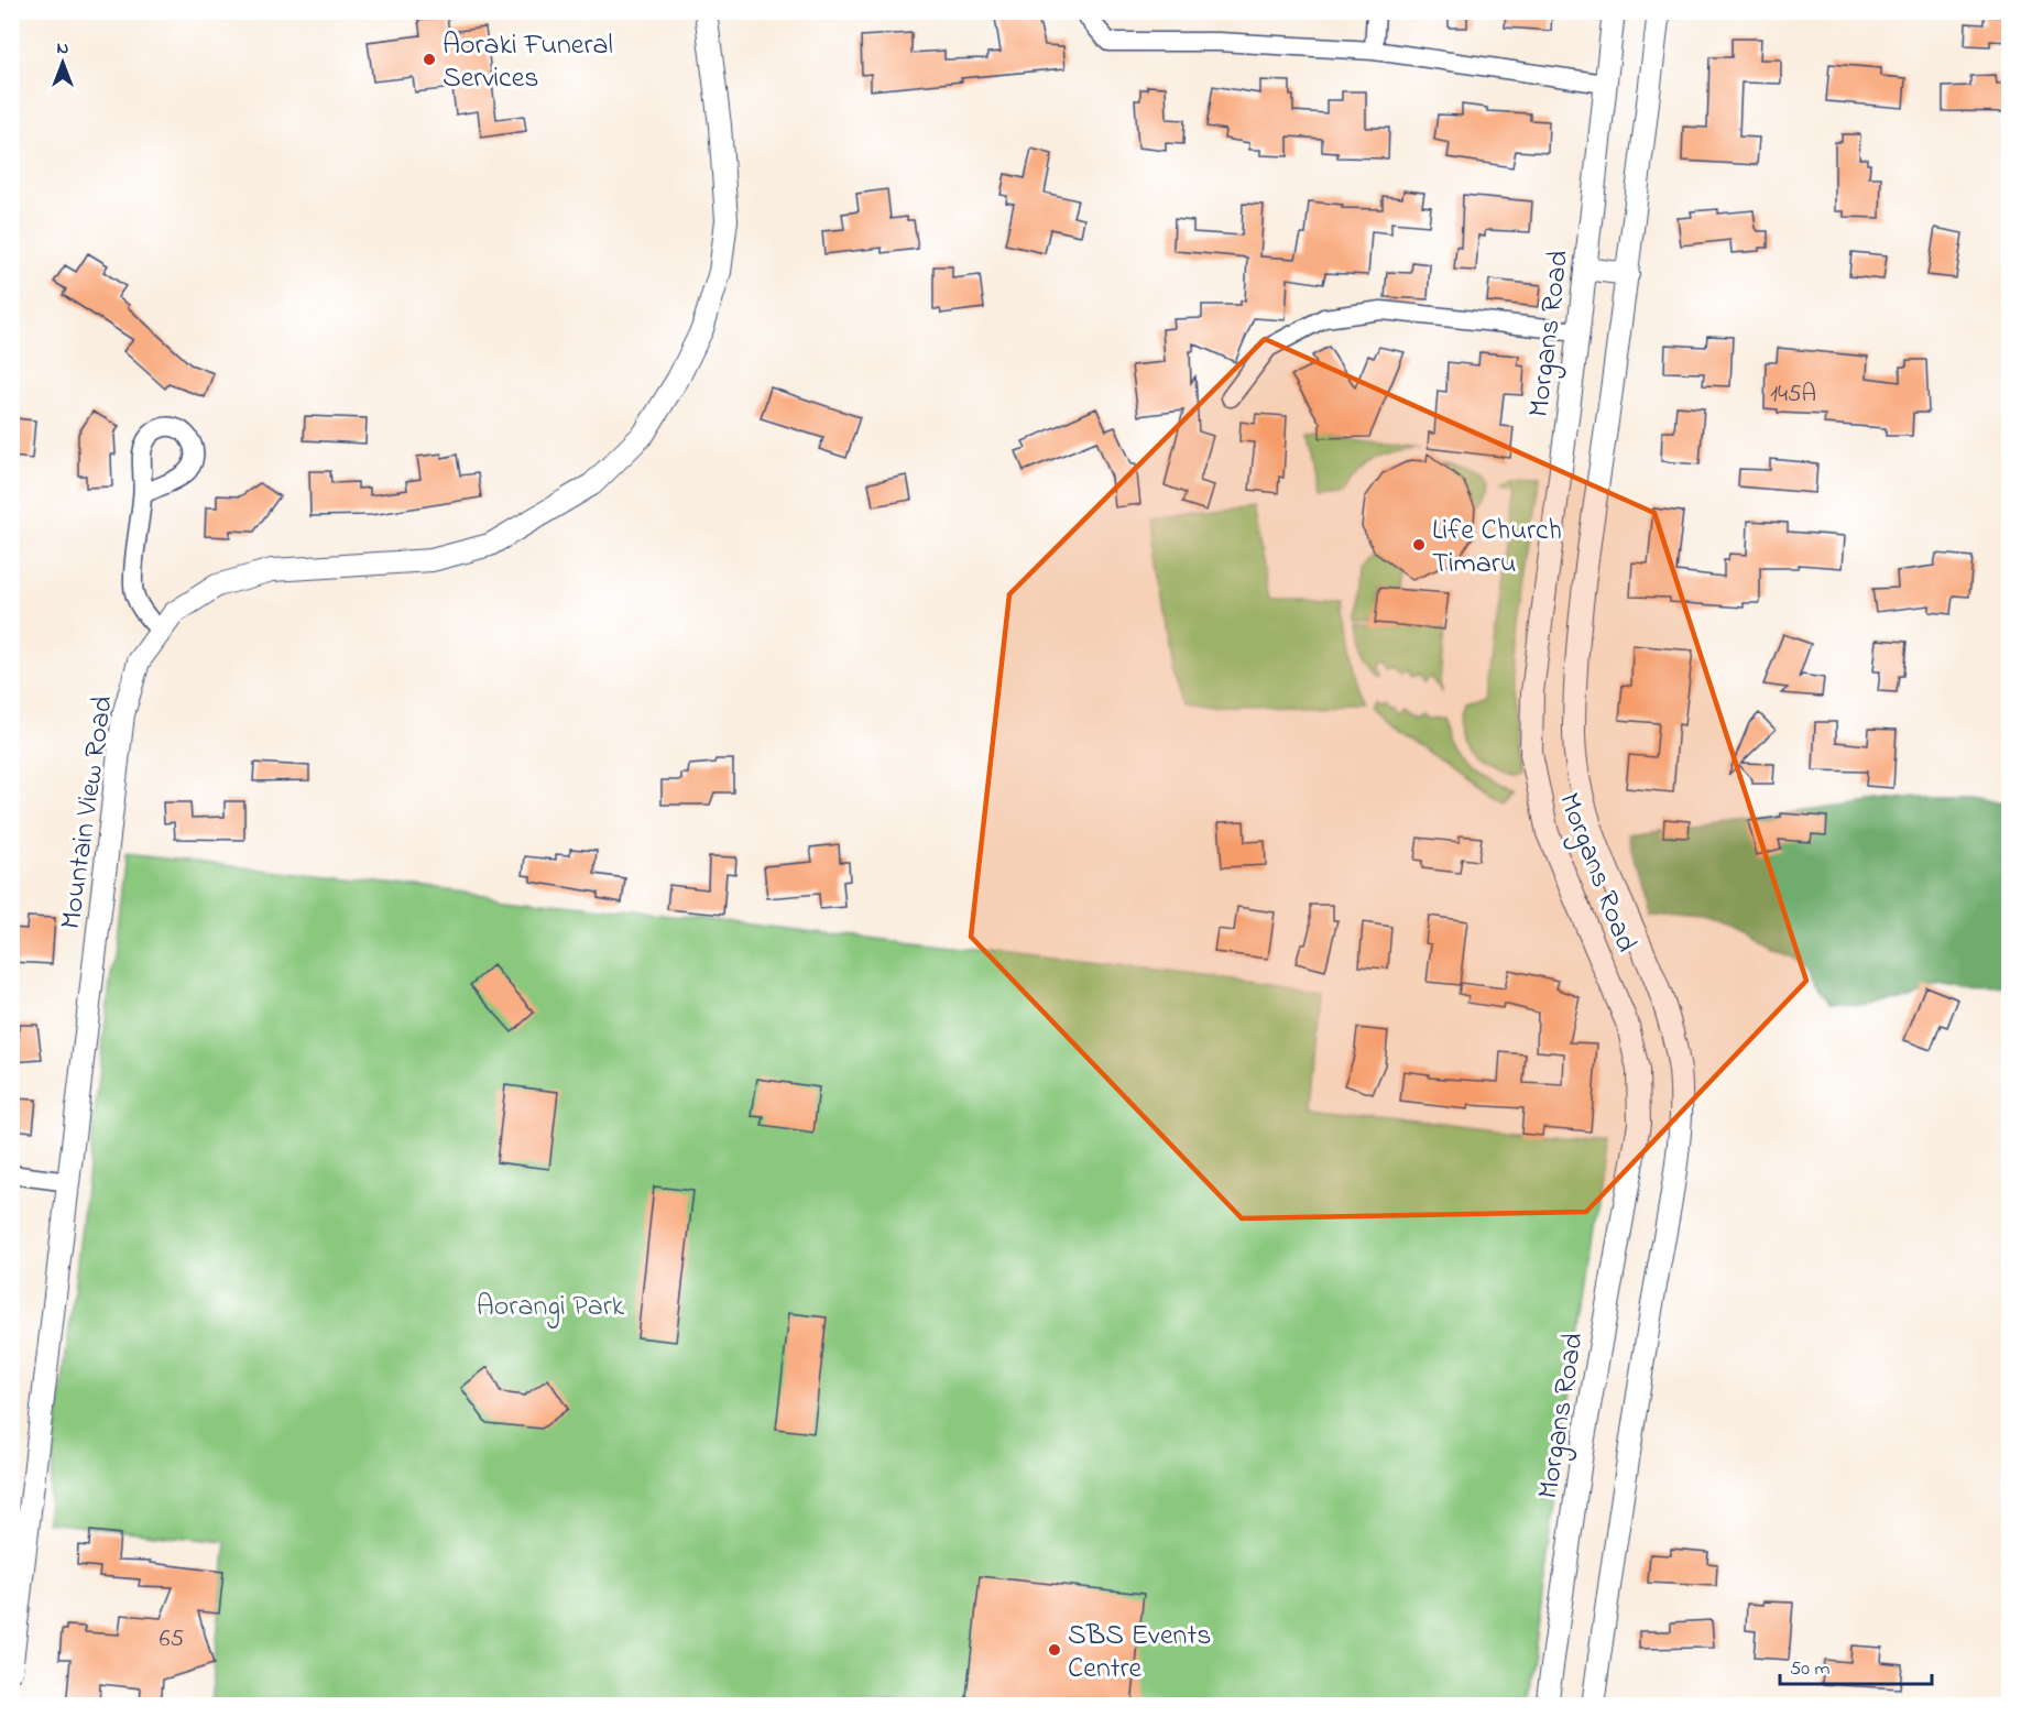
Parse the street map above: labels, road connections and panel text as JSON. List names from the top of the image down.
{
  "streets": {
    "street": ["Morgans Road", "Mountain View Road"]
  },
  "parks": ["Aorangi Park"],
  "places": ["Aoraki Funeral Services", "Life Church Timaru", "SBS Events Centre"],
  "house_numbers": ["145A", "65"],
  "scale_bar": "50 m",
  "north": "top"
}
